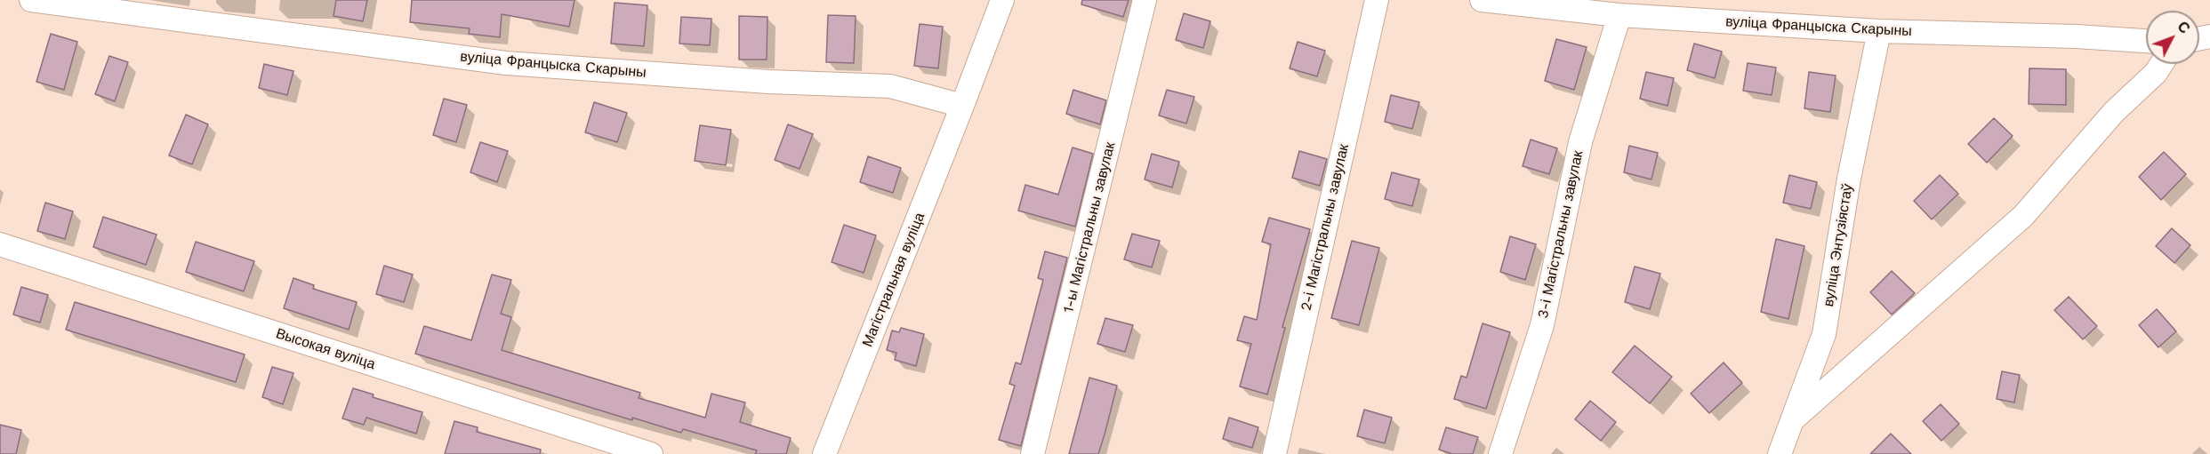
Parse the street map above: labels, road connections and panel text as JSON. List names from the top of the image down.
{
  "streets": {
    "street": [
      "вуліца Францыска Скарыны",
      "1-ы Магістральны завулак",
      "2-і Магістральны завулак",
      "3-і Магістральны завулак",
      "вуліца Энтузіястаў",
      "Магістральная вуліца",
      "Высокая вуліца"
    ]
  },
  "crossings": [
    ["вуліца Францыска Скарыны", "3-і Магістральны завулак"],
    ["вуліца Францыска Скарыны", "вуліца Энтузіястаў"],
    ["вуліца Францыска Скарыны", "Магістральная вуліца"]
  ],
  "north": "top right"
}
